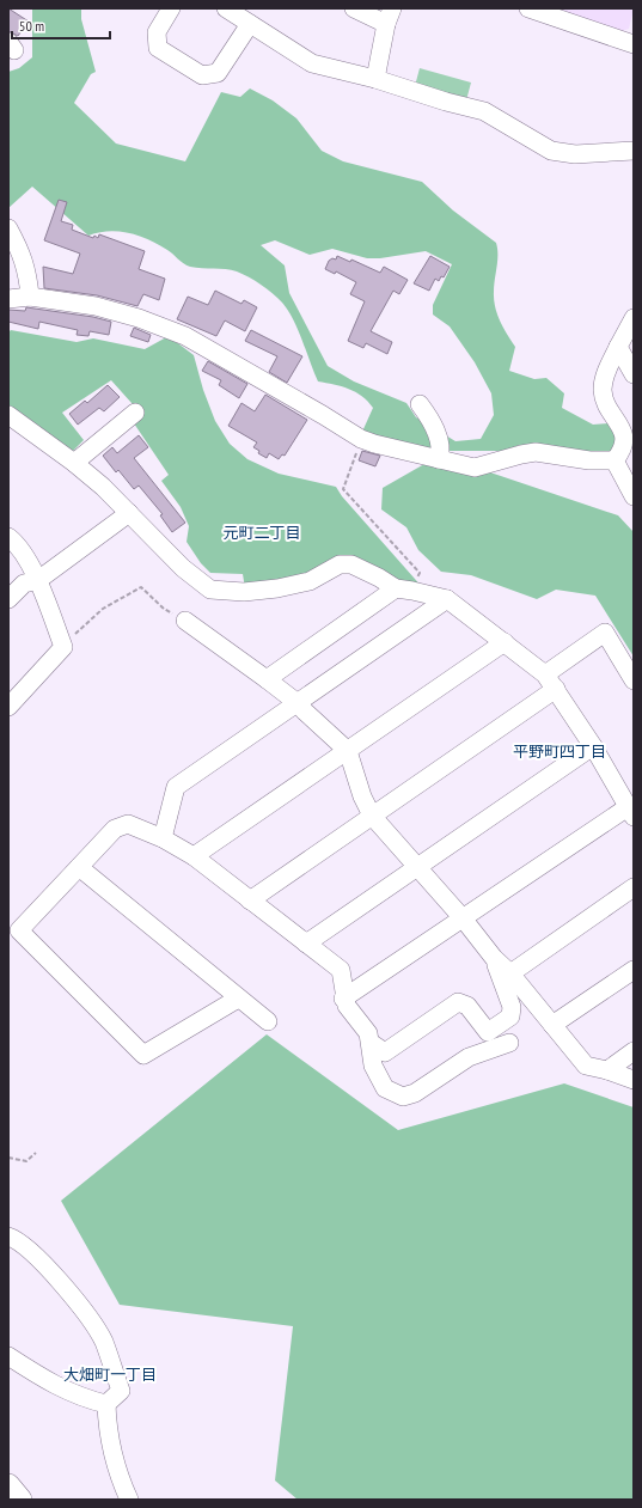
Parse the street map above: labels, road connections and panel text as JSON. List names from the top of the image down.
{
  "districts": ["元町二丁目", "平野町四丁目", "大畑町一丁目"],
  "scale_bar": "50 m"
}
